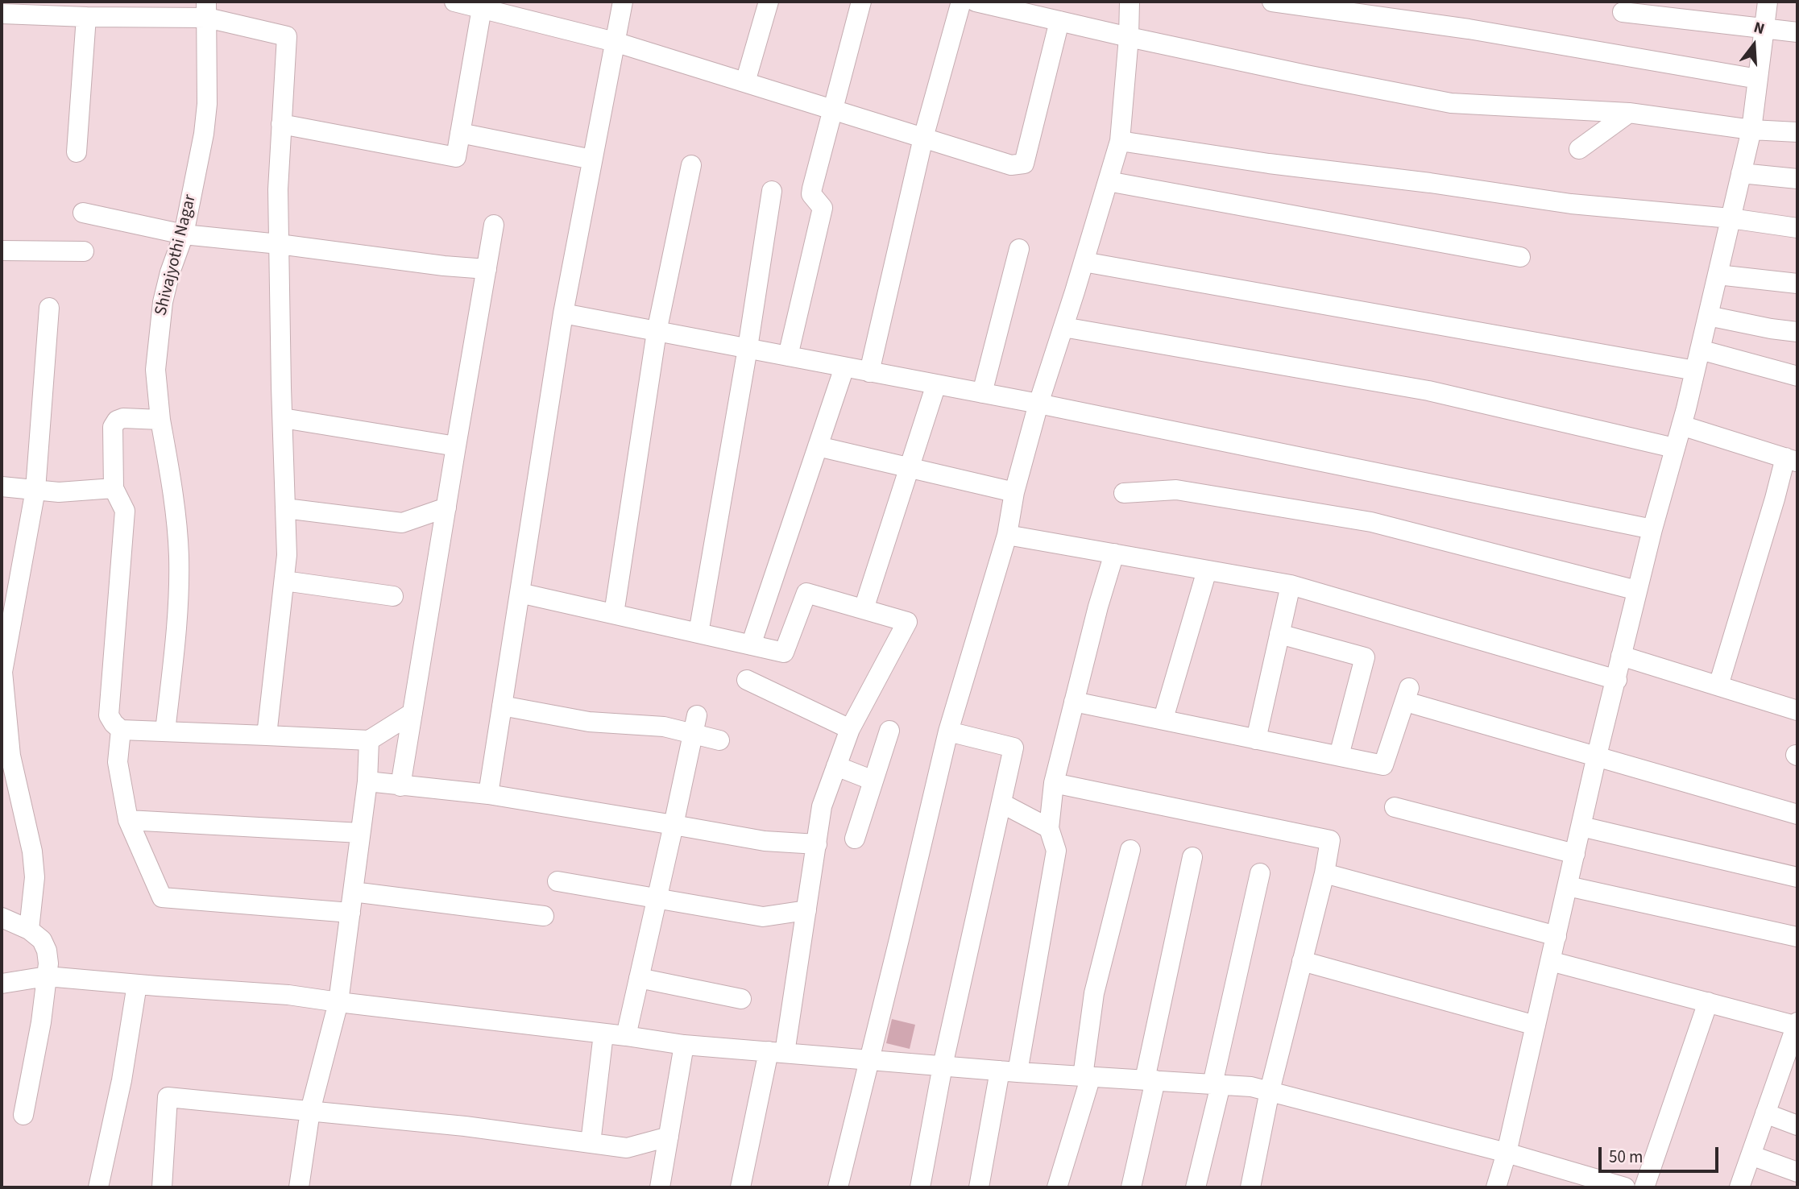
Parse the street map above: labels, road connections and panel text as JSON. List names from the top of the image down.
{
  "streets": {
    "street": ["Shivajyothi Nagar"]
  },
  "scale_bar": "50 m",
  "north": "top"
}
